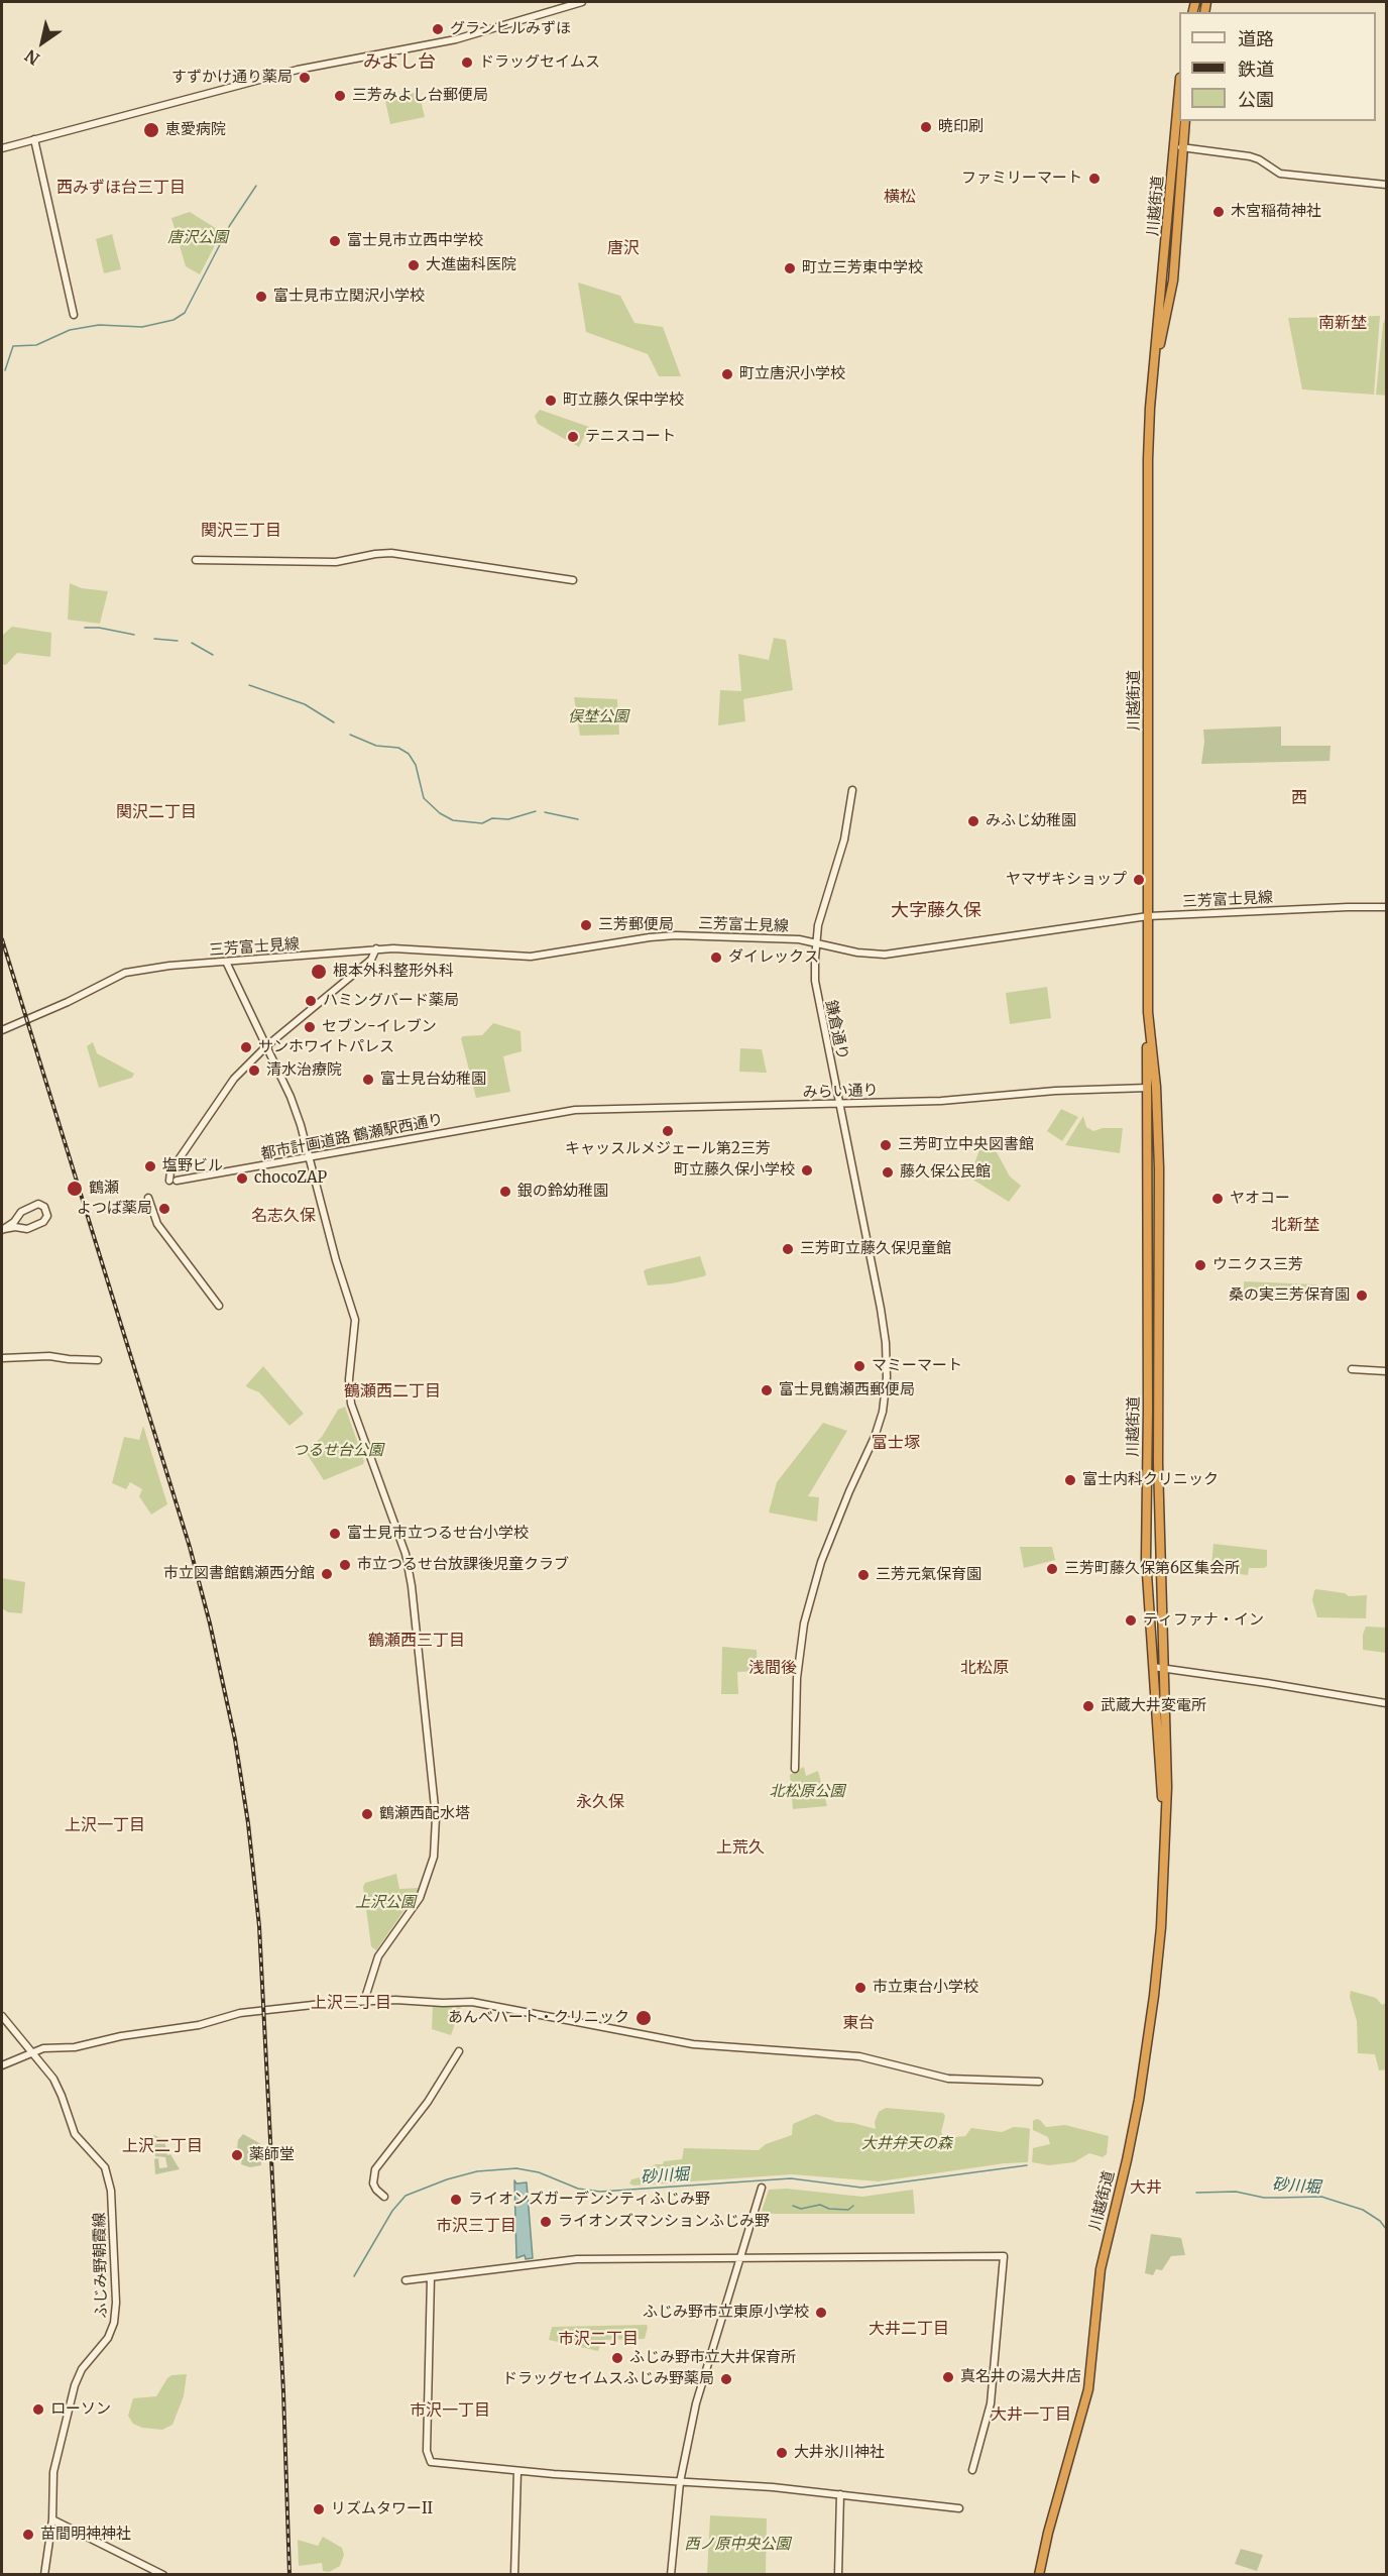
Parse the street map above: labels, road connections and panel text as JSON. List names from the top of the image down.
{
  "streets": {
    "highway": ["川越街道"],
    "street": [
      "三芳富士見線",
      "鎌倉通り",
      "みらい通り",
      "都市計画道路 鶴瀬駅西通り",
      "ふじみ野朝霞線"
    ]
  },
  "crossings": [
    ["川越街道", "三芳富士見線"],
    ["川越街道", "みらい通り"],
    ["三芳富士見線", "鎌倉通り"],
    ["鎌倉通り", "みらい通り"],
    ["みらい通り", "都市計画道路 鶴瀬駅西通り"]
  ],
  "districts": [
    "みよし台",
    "西みずほ台三丁目",
    "横松",
    "唐沢",
    "南新埜",
    "関沢三丁目",
    "西",
    "関沢二丁目",
    "大字藤久保",
    "名志久保",
    "北新埜",
    "鶴瀬西二丁目",
    "富士塚",
    "鶴瀬西三丁目",
    "浅間後",
    "北松原",
    "永久保",
    "上沢一丁目",
    "上荒久",
    "上沢三丁目",
    "東台",
    "上沢二丁目",
    "大井",
    "市沢三丁目",
    "大井二丁目",
    "市沢二丁目",
    "市沢一丁目",
    "大井一丁目"
  ],
  "water": ["砂川堀"],
  "parks": [
    "唐沢公園",
    "俣埜公園",
    "つるせ台公園",
    "北松原公園",
    "上沢公園",
    "大井弁天の森",
    "西ノ原中央公園"
  ],
  "places": [
    "グランヒルみずほ",
    "ドラッグセイムス",
    "すずかけ通り薬局",
    "三芳みよし台郵便局",
    "暁印刷",
    "恵愛病院",
    "ファミリーマート",
    "木宮稲荷神社",
    "富士見市立西中学校",
    "大進歯科医院",
    "町立三芳東中学校",
    "富士見市立関沢小学校",
    "町立唐沢小学校",
    "町立藤久保中学校",
    "テニスコート",
    "みふじ幼稚園",
    "ヤマザキショップ",
    "三芳郵便局",
    "ダイレックス",
    "根本外科整形外科",
    "ハミングバード薬局",
    "セブン-イレブン",
    "サンホワイトパレス",
    "清水治療院",
    "富士見台幼稚園",
    "キャッスルメジェール第2三芳",
    "三芳町立中央図書館",
    "塩野ビル",
    "町立藤久保小学校",
    "藤久保公民館",
    "chocoZAP",
    "鶴瀬",
    "銀の鈴幼稚園",
    "ヤオコー",
    "よつば薬局",
    "三芳町立藤久保児童館",
    "ウニクス三芳",
    "桑の実三芳保育園",
    "マミーマート",
    "富士見鶴瀬西郵便局",
    "富士内科クリニック",
    "富士見市立つるせ台小学校",
    "市立つるせ台放課後児童クラブ",
    "三芳町藤久保第6区集会所",
    "市立図書館鶴瀬西分館",
    "三芳元氣保育園",
    "ティファナ・イン",
    "武蔵大井変電所",
    "鶴瀬西配水塔",
    "市立東台小学校",
    "あんべハート・クリニック",
    "薬師堂",
    "ライオンズガーデンシティふじみ野",
    "ライオンズマンションふじみ野",
    "ふじみ野市立東原小学校",
    "ふじみ野市立大井保育所",
    "真名井の湯大井店",
    "ドラッグセイムスふじみ野薬局",
    "ローソン",
    "大井氷川神社",
    "リズムタワーII",
    "苗間明神神社"
  ],
  "legend": ["道路", "鉄道", "公園"],
  "north": "bottom left"
}
